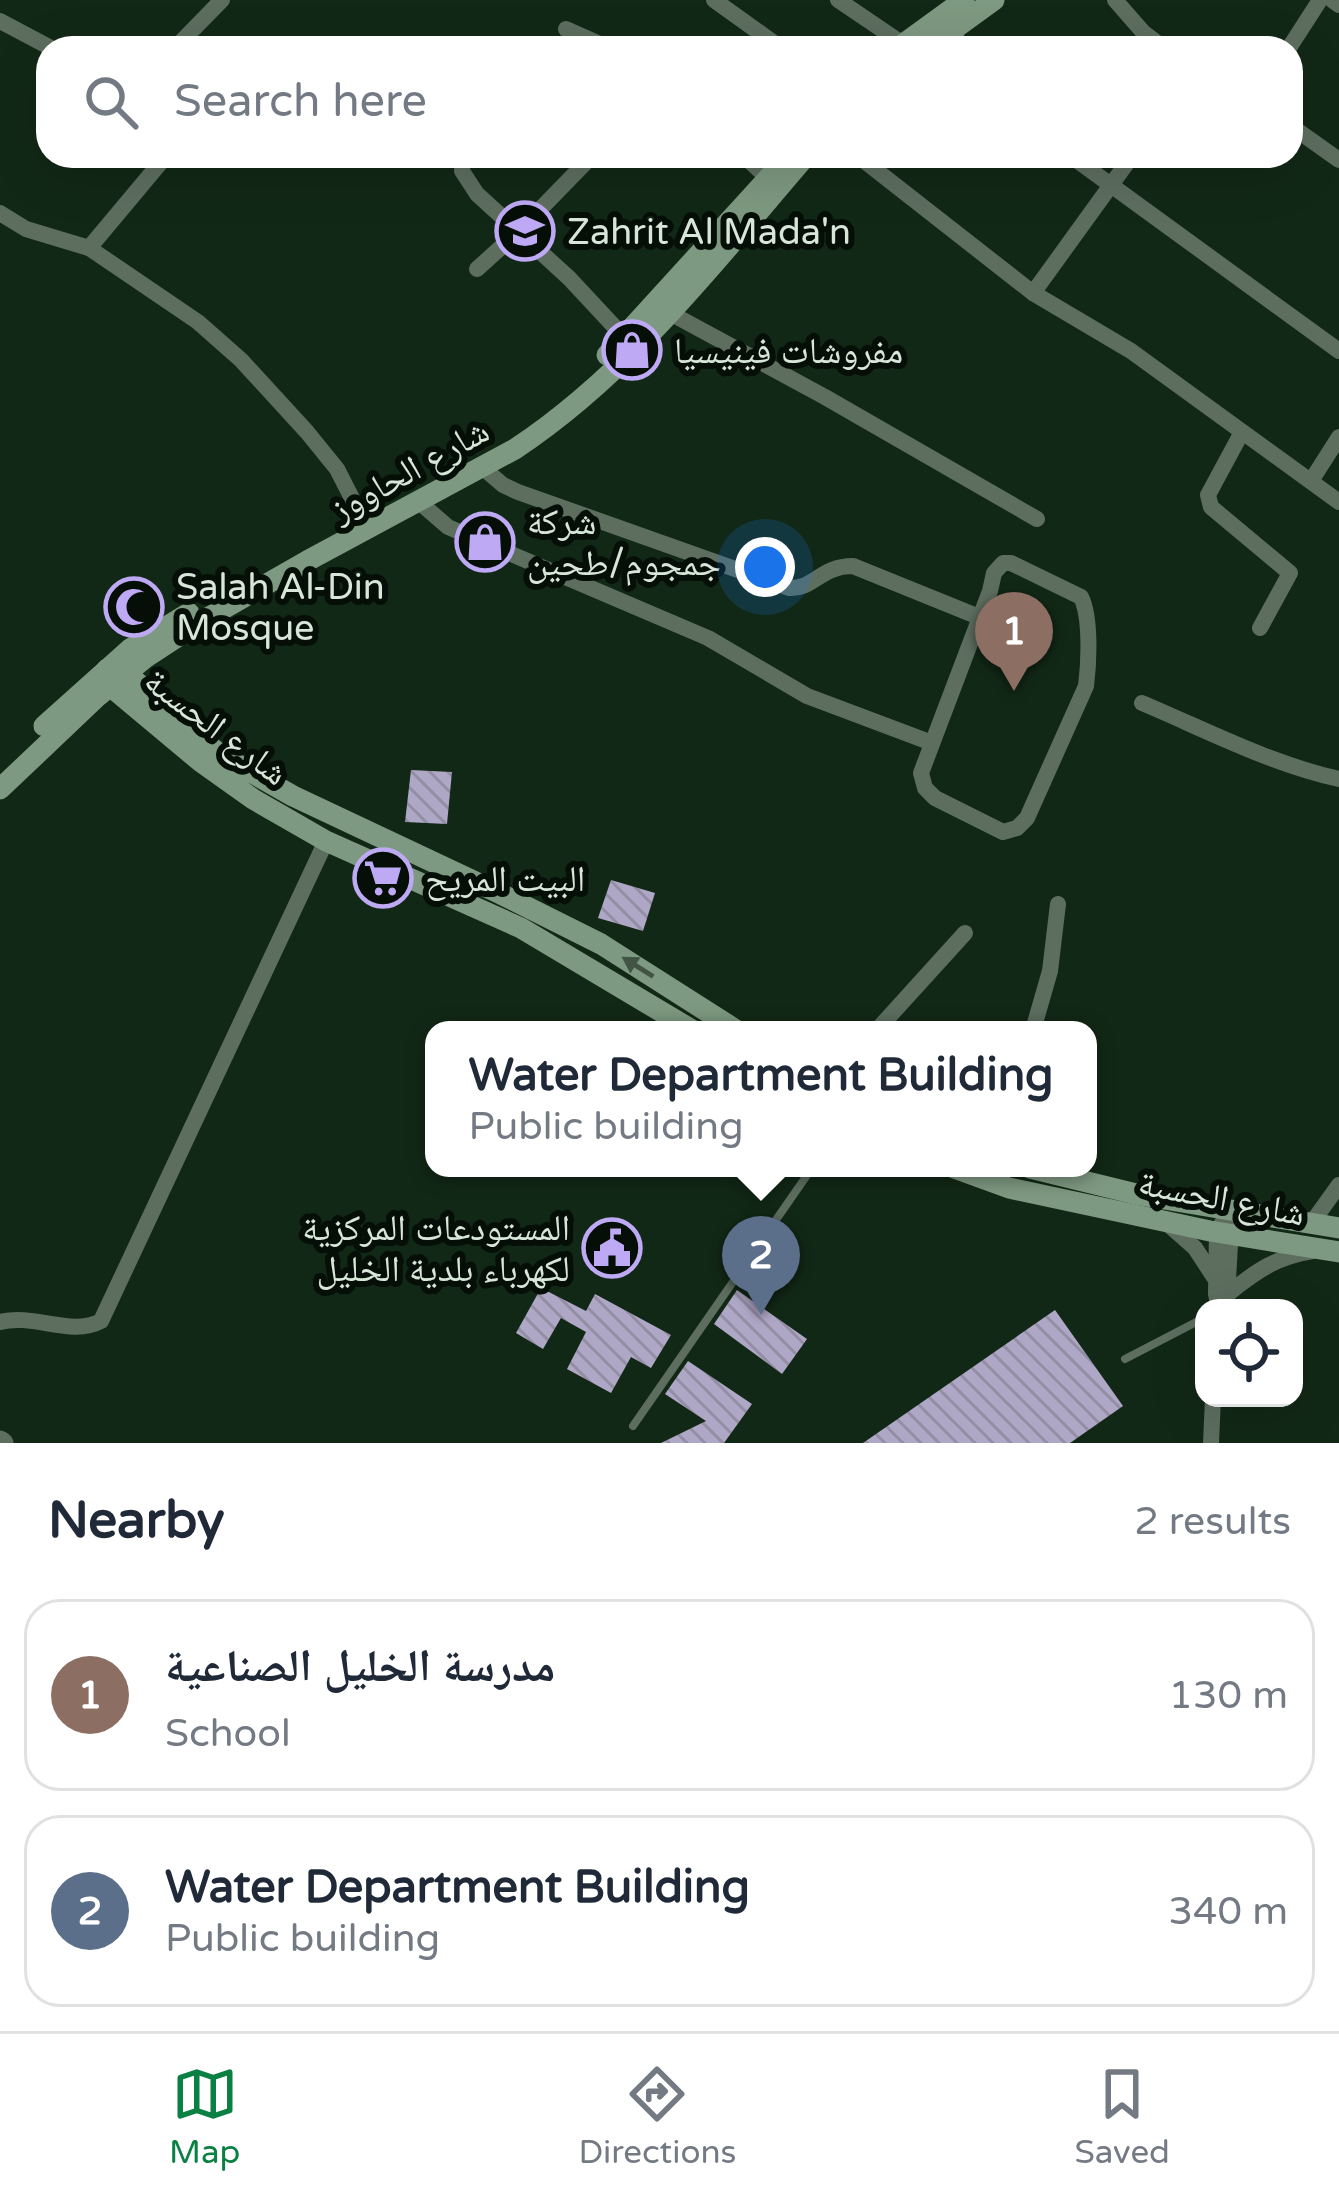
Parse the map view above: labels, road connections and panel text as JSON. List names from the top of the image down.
{
  "streets": {
    "main road": ["شارع الحاووز", "شارع الحسبة"]
  },
  "crossings": [
    ["شارع الحاووز", "شارع الحسبة"]
  ],
  "places": {
    "school or university": ["Zahrit Al Mada'n"],
    "shop": ["مفروشات فينيسيا", "شركة جمجوم/طحين"],
    "mosque": ["Salah Al-Din Mosque"],
    "supermarket": ["البيت المريح"],
    "public building": ["المستودعات المركزية لكهرباء بلدية الخليل"]
  },
  "page": {
    "search": "Search here",
    "pins": ["1", "2"],
    "popup": ["Water Department Building", "Public building"],
    "heading": ["Nearby", "2 results"],
    "list": [
      {
        "mark": "1",
        "name": "مدرسة الخليل الصناعية",
        "note": "School",
        "value": "130 m"
      },
      {
        "mark": "2",
        "name": "Water Department Building",
        "note": "Public building",
        "value": "340 m"
      }
    ],
    "nav": ["Map", "Directions", "Saved"]
  }
}
